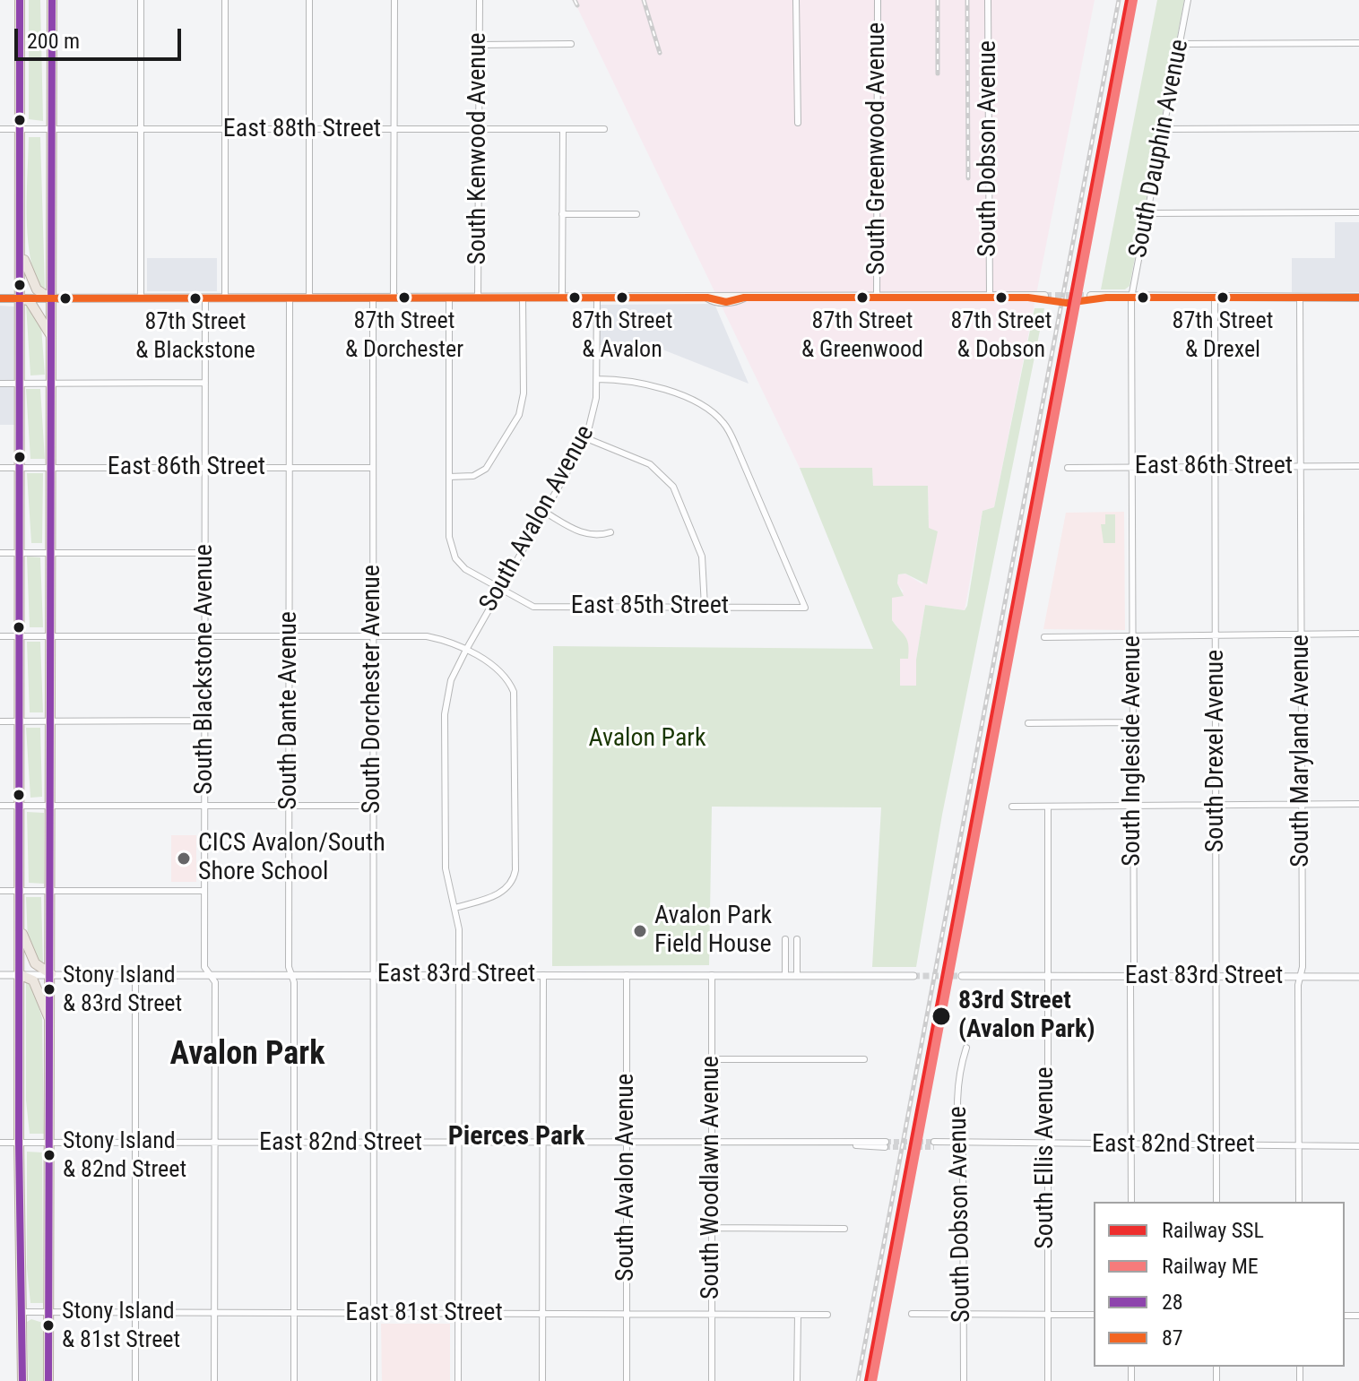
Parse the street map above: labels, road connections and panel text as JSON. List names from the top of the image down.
{
  "streets": {
    "street": [
      "East 88th Street",
      "South Kenwood Avenue",
      "South Greenwood Avenue",
      "South Dobson Avenue",
      "South Dauphin Avenue",
      "East 86th Street",
      "South Avalon Avenue",
      "East 85th Street",
      "South Blackstone Avenue",
      "South Dorchester Avenue",
      "South Dante Avenue",
      "South Ingleside Avenue",
      "South Drexel Avenue",
      "South Maryland Avenue",
      "East 83rd Street",
      "East 82nd Street",
      "South Ellis Avenue",
      "South Woodlawn Avenue",
      "East 81st Street"
    ]
  },
  "crossings": [
    ["East 88th Street", "South Kenwood Avenue"],
    ["South Kenwood Avenue", "South Avalon Avenue"],
    ["South Kenwood Avenue", "East 85th Street"],
    ["South Dobson Avenue", "East 82nd Street"],
    ["South Dauphin Avenue", "South Ingleside Avenue"],
    ["East 86th Street", "South Blackstone Avenue"],
    ["East 86th Street", "South Dorchester Avenue"],
    ["East 86th Street", "South Dante Avenue"],
    ["East 86th Street", "South Ingleside Avenue"],
    ["East 86th Street", "South Drexel Avenue"],
    ["East 86th Street", "South Maryland Avenue"],
    ["South Avalon Avenue", "East 85th Street"],
    ["South Avalon Avenue", "East 83rd Street"],
    ["South Avalon Avenue", "East 82nd Street"],
    ["South Avalon Avenue", "East 81st Street"],
    ["South Blackstone Avenue", "East 83rd Street"],
    ["South Blackstone Avenue", "East 82nd Street"],
    ["South Blackstone Avenue", "East 81st Street"],
    ["South Dorchester Avenue", "East 83rd Street"],
    ["South Dorchester Avenue", "East 82nd Street"],
    ["South Dorchester Avenue", "East 81st Street"],
    ["South Dante Avenue", "East 83rd Street"],
    ["South Dante Avenue", "East 82nd Street"],
    ["South Dante Avenue", "East 81st Street"],
    ["South Ingleside Avenue", "East 83rd Street"],
    ["South Ingleside Avenue", "East 82nd Street"],
    ["South Drexel Avenue", "East 83rd Street"],
    ["South Drexel Avenue", "East 82nd Street"],
    ["South Maryland Avenue", "East 83rd Street"],
    ["South Maryland Avenue", "East 82nd Street"],
    ["East 83rd Street", "South Ellis Avenue"],
    ["East 83rd Street", "South Woodlawn Avenue"],
    ["East 82nd Street", "South Ellis Avenue"],
    ["East 82nd Street", "South Woodlawn Avenue"],
    ["South Woodlawn Avenue", "East 81st Street"]
  ],
  "districts": ["Avalon Park", "Pierces Park"],
  "parks": ["Avalon Park"],
  "places": [
    "87th Street & Dorchester",
    "87th Street & Avalon",
    "87th Street & Greenwood",
    "87th Street & Dobson",
    "87th Street & Drexel",
    "87th Street & Blackstone",
    "CICS Avalon/South Shore School",
    "Avalon Park Field House",
    "Stony Island & 83rd Street",
    "83rd Street (Avalon Park)",
    "Stony Island & 82nd Street",
    "Stony Island & 81st Street"
  ],
  "lines": [
    "rail line SSL",
    "rail line ME",
    "transit line 28",
    "transit line 87"
  ],
  "legend": [
    "Railway SSL",
    "Railway ME",
    "28",
    "87"
  ],
  "scale_bar": "200 m"
}
